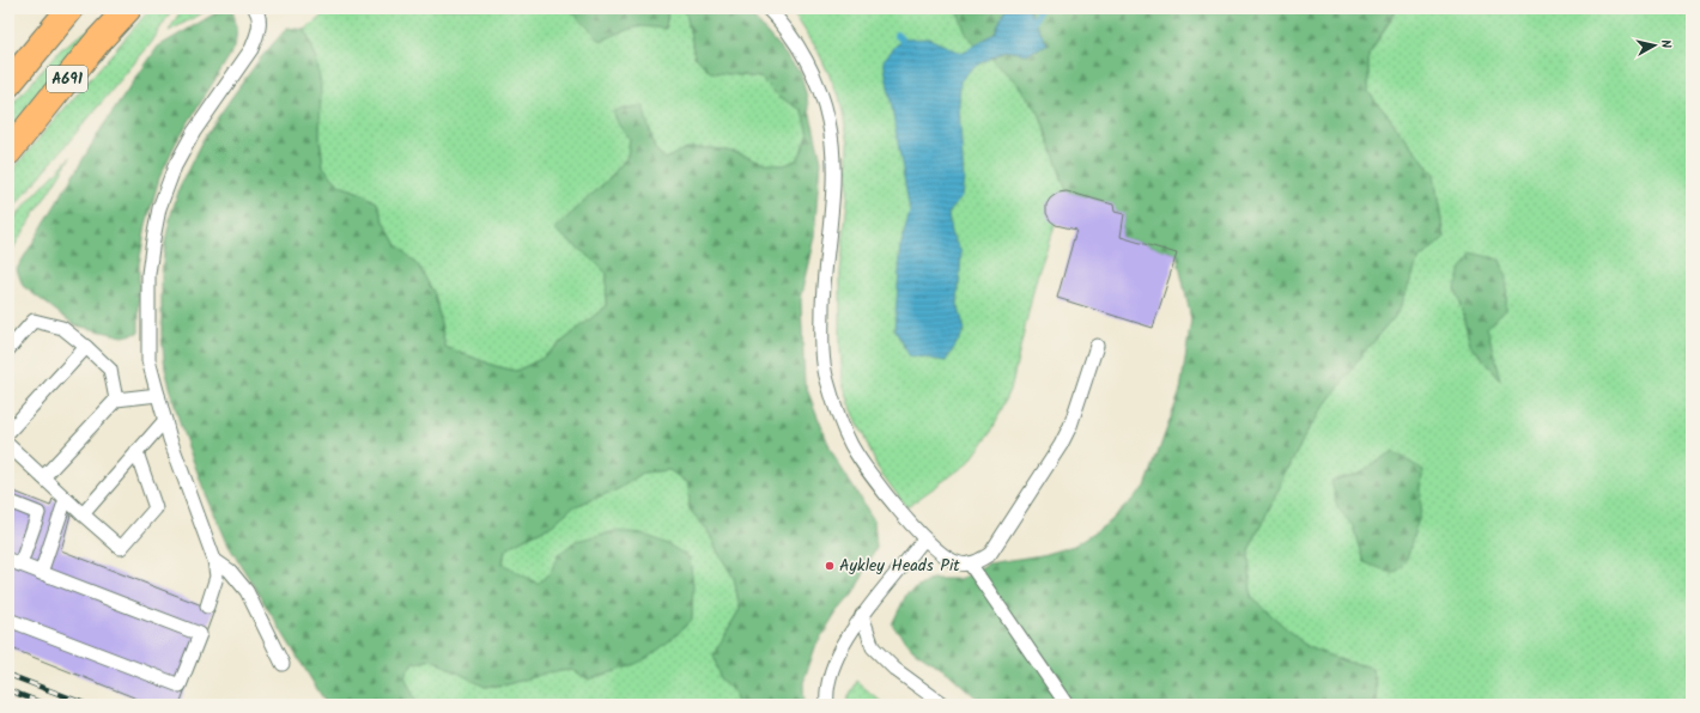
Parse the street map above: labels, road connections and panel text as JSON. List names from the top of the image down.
{
  "streets": {
    "highway": ["A691"]
  },
  "places": ["Aykley Heads Pit"],
  "north": "right"
}
